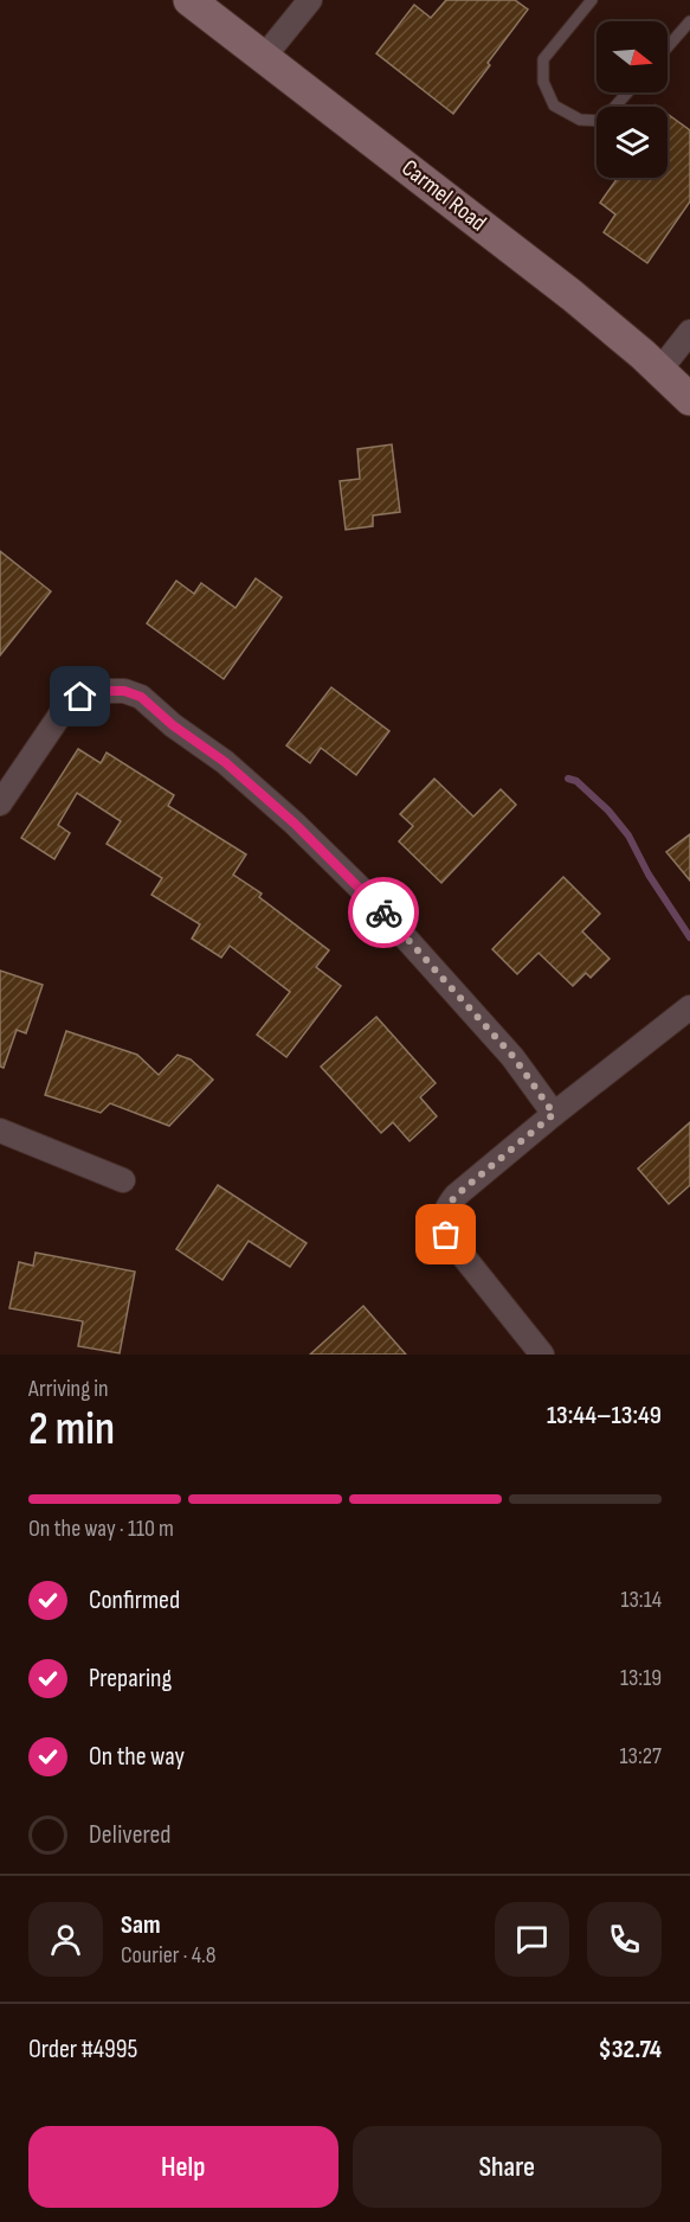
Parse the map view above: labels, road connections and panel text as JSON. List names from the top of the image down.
{
  "streets": {
    "main road": ["Carmel Road"]
  },
  "north": "right",
  "page": {
    "heading": ["2 min", "Arriving in", "13:44–13:49"],
    "panel": [
      "Sam",
      "Courier · 4.8",
      "Order #4995",
      "$32.74"
    ],
    "bar": "On the way · 110 m",
    "list": [
      ["Confirmed", "13:14"],
      ["Preparing", "13:19"],
      ["On the way", "13:27"],
      "Delivered"
    ],
    "buttons": ["Help", "Share"]
  }
}
